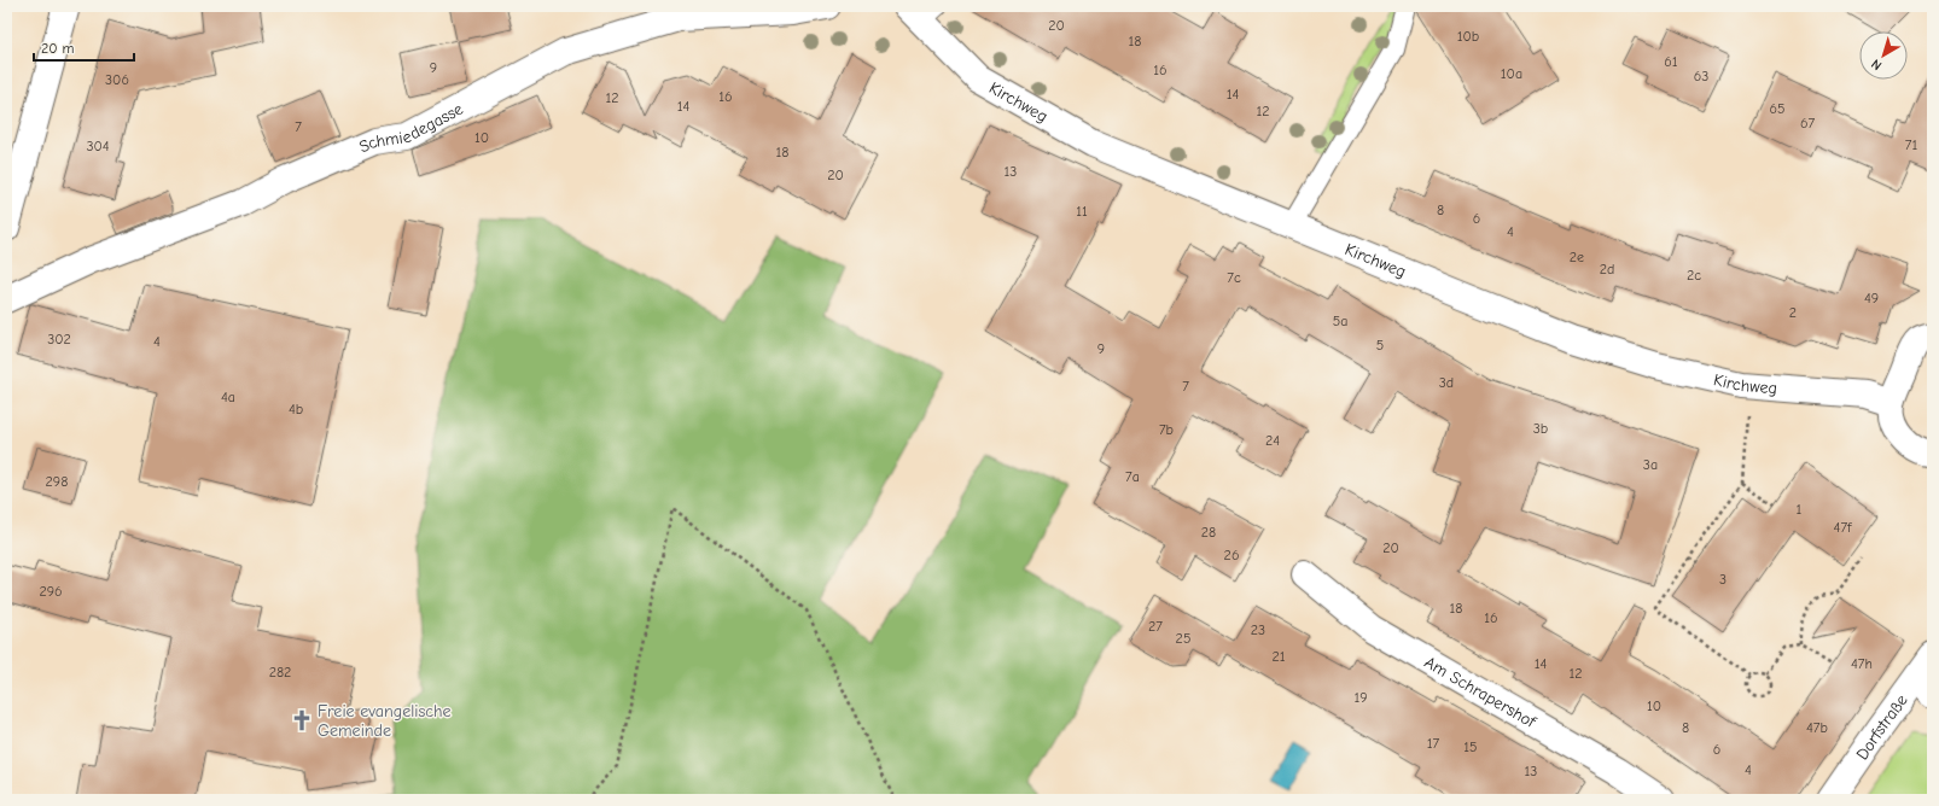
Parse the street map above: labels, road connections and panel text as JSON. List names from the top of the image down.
{
  "streets": {
    "street": [
      "Kirchweg",
      "Schmiedegasse",
      "Am Schrapershof",
      "Dorfstraße"
    ]
  },
  "places": {
    "church": ["Freie evangelische Gemeinde"]
  },
  "house_numbers": [
    "20",
    "10b",
    "18",
    "61",
    "9",
    "16",
    "10a",
    "63",
    "306",
    "14",
    "16",
    "12",
    "14",
    "65",
    "12",
    "67",
    "7",
    "10",
    "71",
    "304",
    "18",
    "13",
    "20",
    "8",
    "11",
    "6",
    "4",
    "2e",
    "2d",
    "2c",
    "7c",
    "49",
    "2",
    "5a",
    "302",
    "4",
    "5",
    "9",
    "3d",
    "7",
    "4a",
    "4b",
    "3b",
    "7b",
    "24",
    "3a",
    "7a",
    "298",
    "1",
    "47f",
    "28",
    "20",
    "26",
    "3",
    "296",
    "18",
    "16",
    "27",
    "23",
    "25",
    "21",
    "14",
    "47h",
    "282",
    "12",
    "19",
    "10",
    "8",
    "47b",
    "17",
    "15",
    "6",
    "4",
    "13"
  ],
  "scale_bar": "20 m",
  "north": "bottom left"
}
